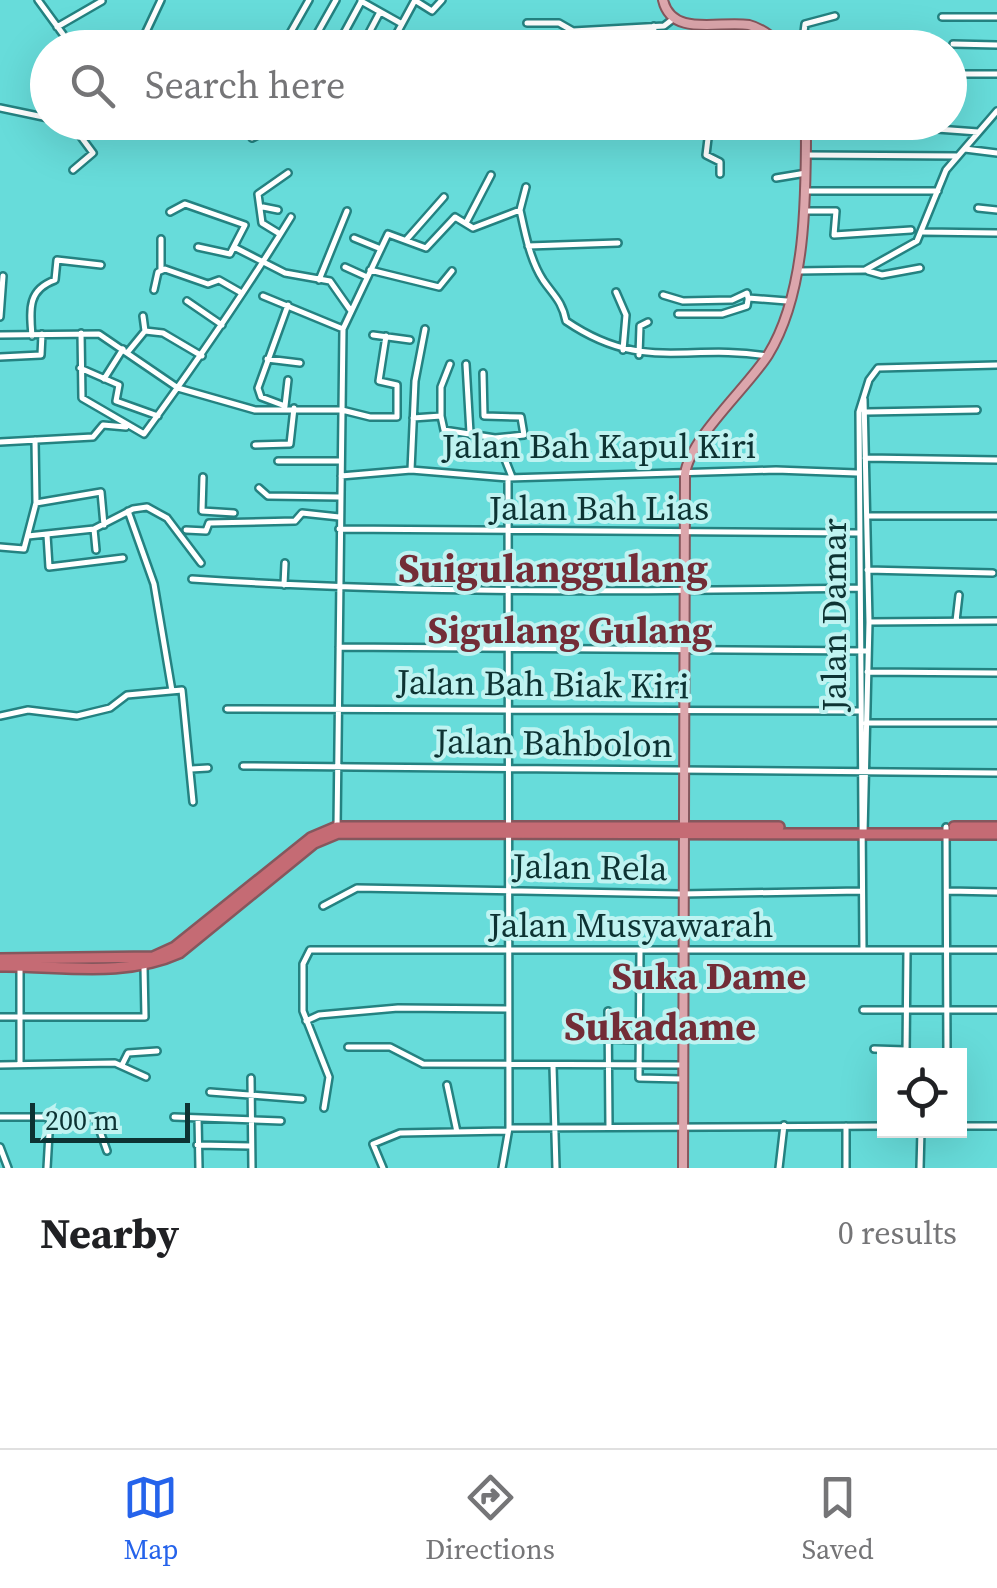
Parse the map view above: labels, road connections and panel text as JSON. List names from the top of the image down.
{
  "streets": {
    "street": [
      "Jalan Bah Kapul Kiri",
      "Jalan Bah Lias",
      "Jalan Damar",
      "Jalan Bah Biak Kiri",
      "Jalan Bahbolon",
      "Jalan Rela",
      "Jalan Musyawarah"
    ]
  },
  "crossings": [
    ["Jalan Bah Kapul Kiri", "Jalan Damar"],
    ["Jalan Bah Lias", "Jalan Damar"],
    ["Jalan Damar", "Jalan Bah Biak Kiri"],
    ["Jalan Damar", "Jalan Bahbolon"],
    ["Jalan Damar", "Jalan Rela"],
    ["Jalan Damar", "Jalan Musyawarah"]
  ],
  "districts": [
    "Suigulanggulang",
    "Sigulang Gulang",
    "Suka Dame",
    "Sukadame"
  ],
  "scale_bar": "200 m",
  "page": {
    "search": "Search here",
    "scale": "200 m",
    "heading": ["Nearby", "0 results"],
    "nav": ["Map", "Directions", "Saved"]
  }
}
